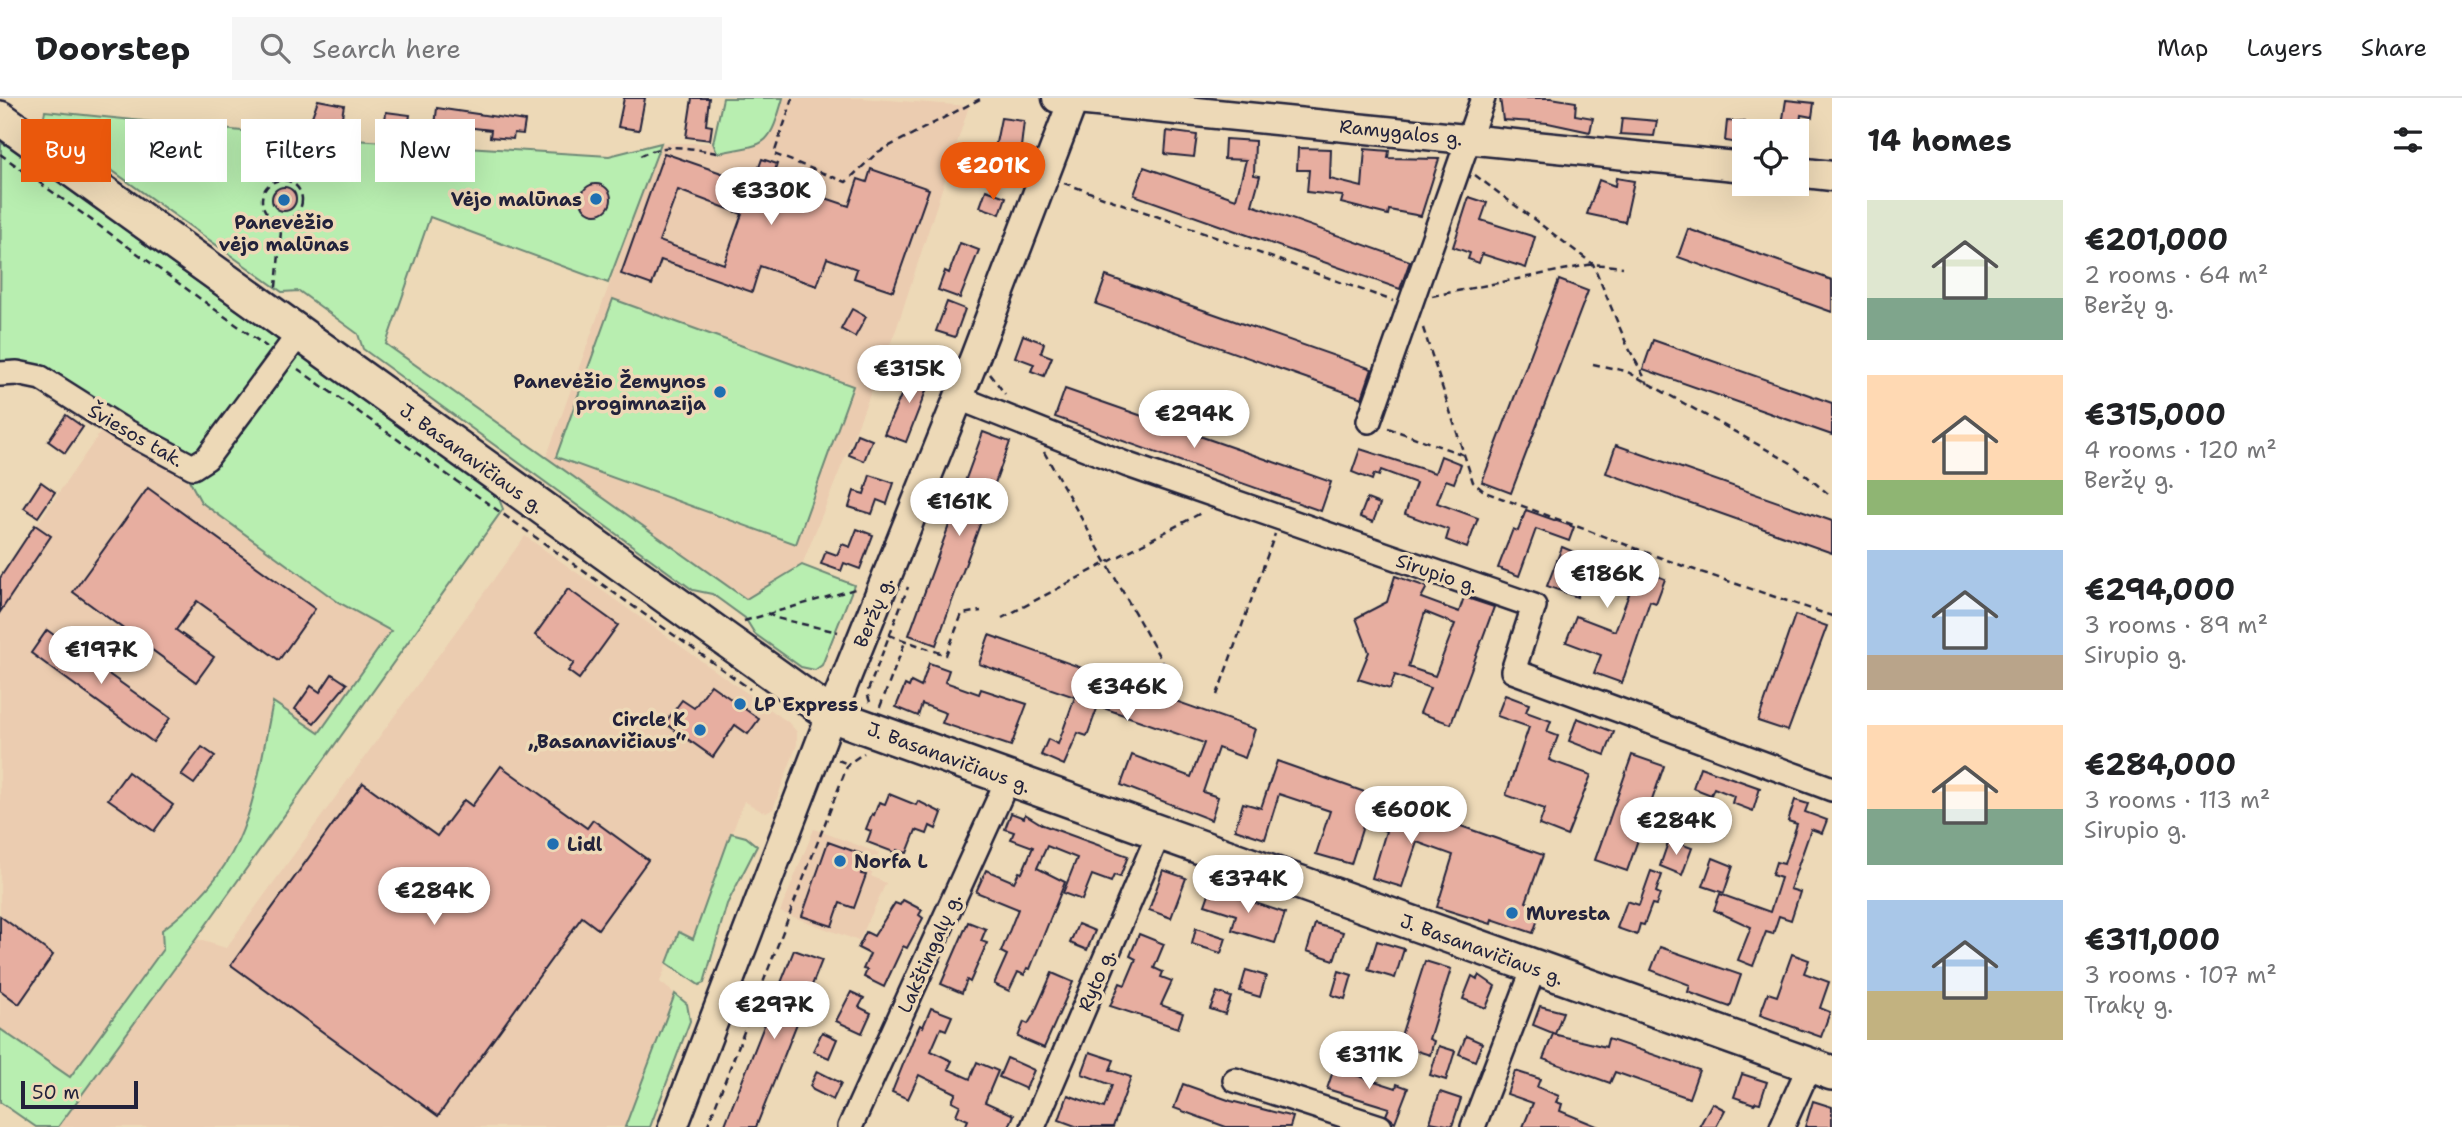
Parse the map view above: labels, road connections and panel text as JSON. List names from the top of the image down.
{
  "streets": {
    "highway": ["J. Basanavičiaus g."],
    "main road": ["Ramygalos g.", "Beržų g."],
    "street": [
      "Šviesos tak.",
      "Sirupio g.",
      "Lakštingalų g.",
      "Ryto g."
    ]
  },
  "crossings": [
    ["Ramygalos g.", "Beržų g."],
    ["Šviesos tak.", "J. Basanavičiaus g."],
    ["J. Basanavičiaus g.", "Beržų g."],
    ["J. Basanavičiaus g.", "Lakštingalų g."],
    ["J. Basanavičiaus g.", "Ryto g."],
    ["Sirupio g.", "Beržų g."]
  ],
  "places": [
    "Vėjo malūnas",
    "Panevėžio vėjo malūnas",
    "Panevėžio Žemynos progimnazija",
    "LP Express",
    "Circle K „Basanavičiaus“",
    "Lidl",
    "Norfa L",
    "Muresta"
  ],
  "scale_bar": "50 m",
  "page": {
    "header": "Doorstep",
    "search": "Search here",
    "nav": ["Map", "Layers", "Share"],
    "heading": "14 homes",
    "chip": [
      "Buy",
      "Rent",
      "Filters",
      "New"
    ],
    "price": [
      "€201K",
      "€330K",
      "€315K",
      "€294K",
      "€161K",
      "€186K",
      "€197K",
      "€346K",
      "€600K",
      "€284K",
      "€374K",
      "€284K",
      "€297K",
      "€311K"
    ],
    "list": [
      {
        "name": "€201,000",
        "note": "2 rooms · 64 m² · Beržų g."
      },
      {
        "name": "€315,000",
        "note": "4 rooms · 120 m² · Beržų g."
      },
      {
        "name": "€294,000",
        "note": "3 rooms · 89 m² · Sirupio g."
      },
      {
        "name": "€284,000",
        "note": "3 rooms · 113 m² · Sirupio g."
      },
      {
        "name": "€311,000",
        "note": "3 rooms · 107 m² · Trakų g."
      }
    ],
    "scale": "50 m"
  }
}
